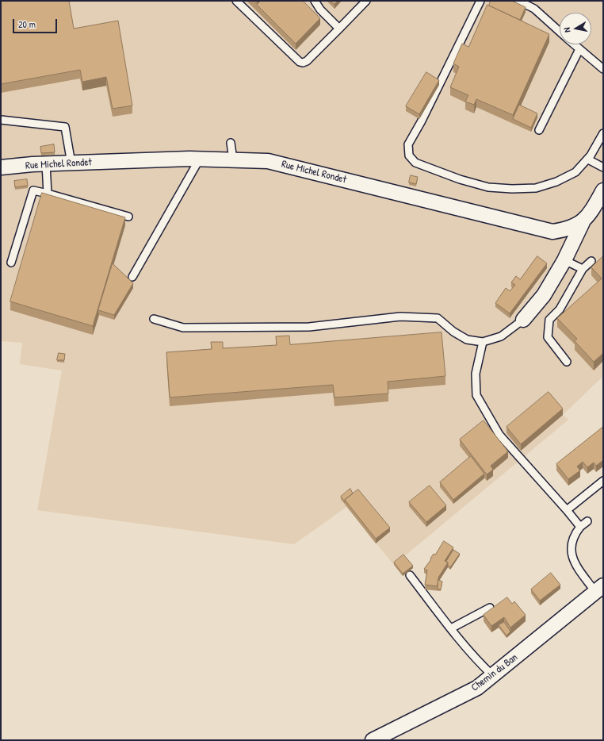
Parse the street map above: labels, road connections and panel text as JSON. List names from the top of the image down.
{
  "streets": {
    "street": ["Rue Michel Rondet", "Chemin du Ban"]
  },
  "scale_bar": "20 m",
  "north": "left"
}
